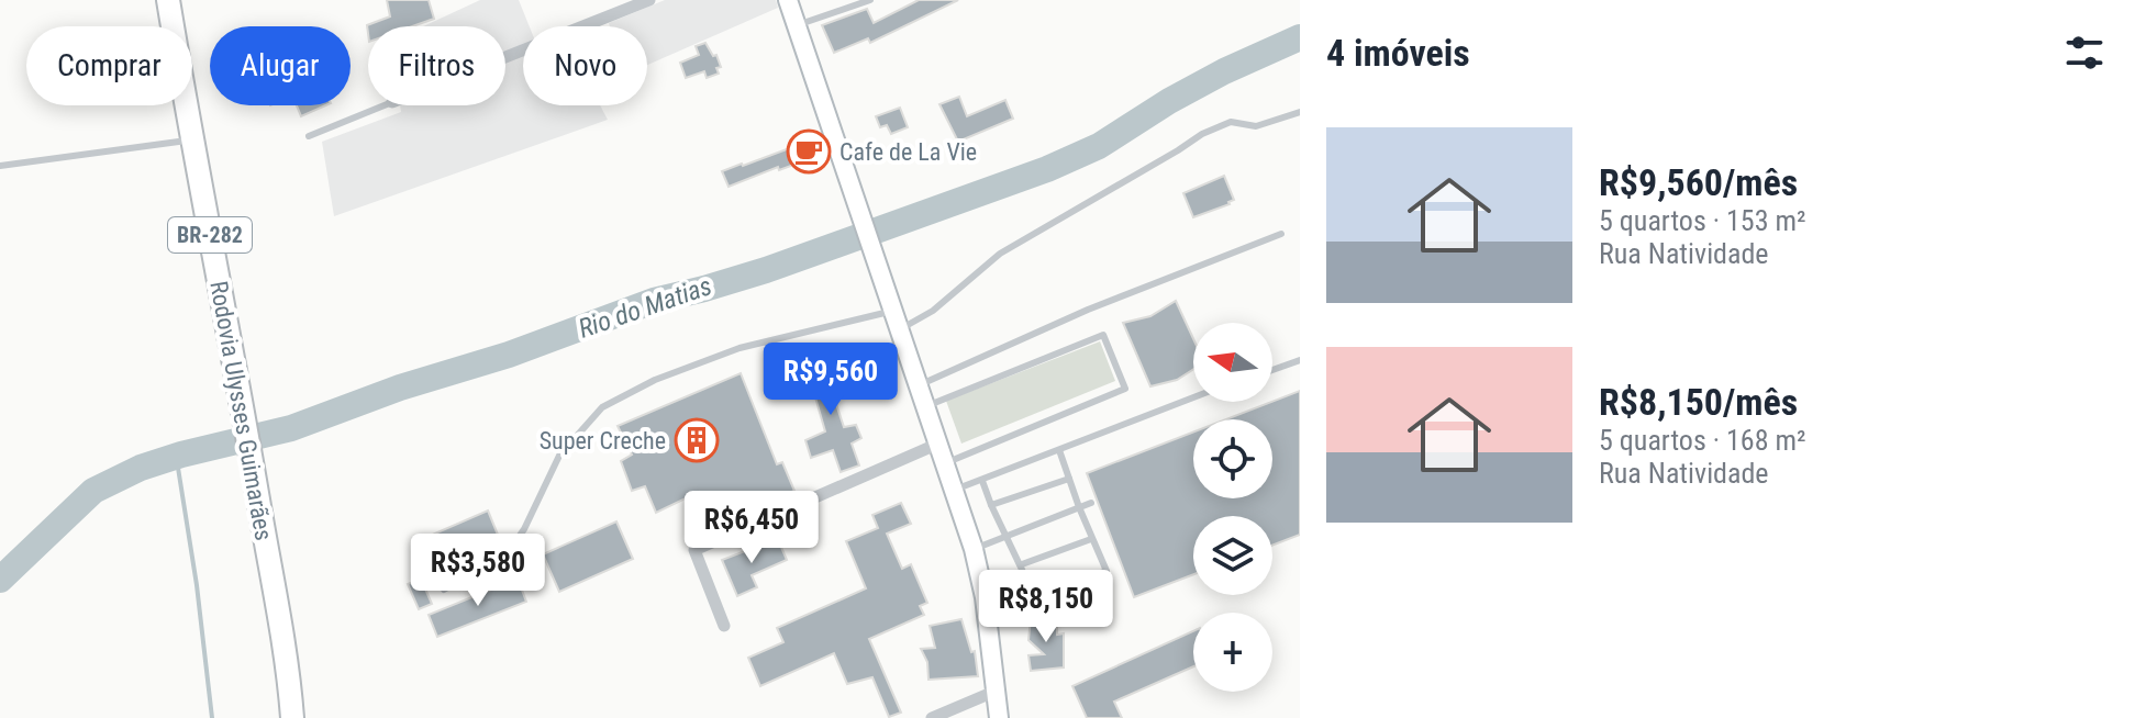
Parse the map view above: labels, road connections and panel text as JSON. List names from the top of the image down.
{
  "streets": {
    "highway": ["BR-282", "Rodovia Ulysses Guimarães"]
  },
  "water": ["Rio do Matias"],
  "places": {
    "cafe": ["Cafe de La Vie"],
    "building": ["Super Creche"]
  },
  "north": "left",
  "page": {
    "heading": "4 imóveis",
    "chip": [
      "Comprar",
      "Alugar",
      "Filtros",
      "Novo"
    ],
    "list": [
      {
        "name": "R$9,560/mês",
        "note": "5 quartos · 153 m² · Rua Natividade"
      },
      {
        "name": "R$8,150/mês",
        "note": "5 quartos · 168 m² · Rua Natividade"
      }
    ],
    "map_buttons": "+",
    "price": [
      "R$9,560",
      "R$6,450",
      "R$3,580",
      "R$8,150"
    ]
  }
}
